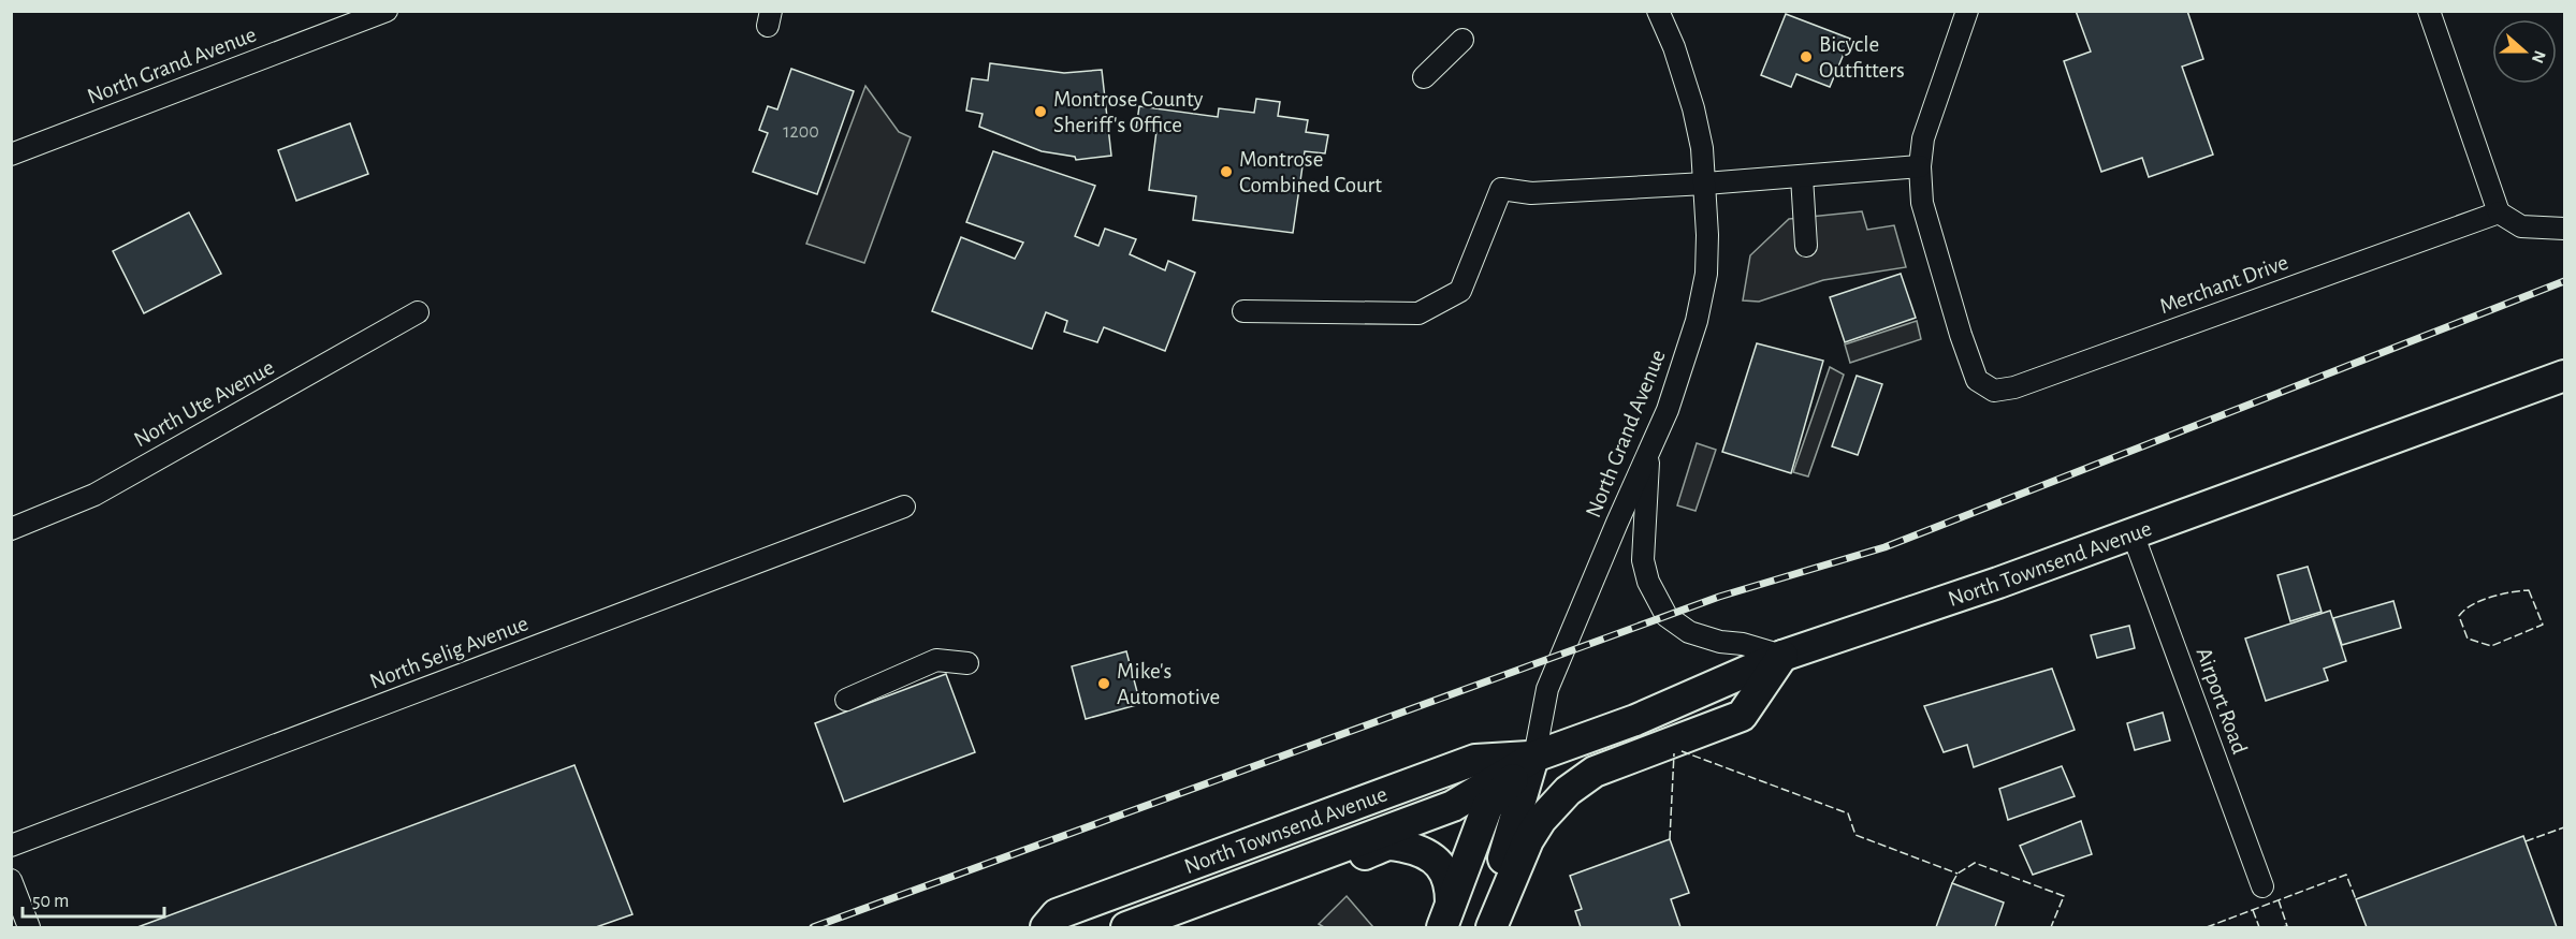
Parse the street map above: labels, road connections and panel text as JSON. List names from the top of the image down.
{
  "streets": {
    "highway": ["North Townsend Avenue"],
    "street": [
      "North Grand Avenue",
      "Merchant Drive",
      "North Ute Avenue",
      "North Selig Avenue",
      "Airport Road"
    ]
  },
  "crossings": [
    ["North Grand Avenue", "North Townsend Avenue"],
    ["North Townsend Avenue", "Airport Road"]
  ],
  "places": [
    "Bicycle Outfitters",
    "Montrose County Sheriff's Office",
    "Montrose Combined Court",
    "Mike's Automotive"
  ],
  "house_numbers": ["1200"],
  "scale_bar": "50 m",
  "north": "right"
}
